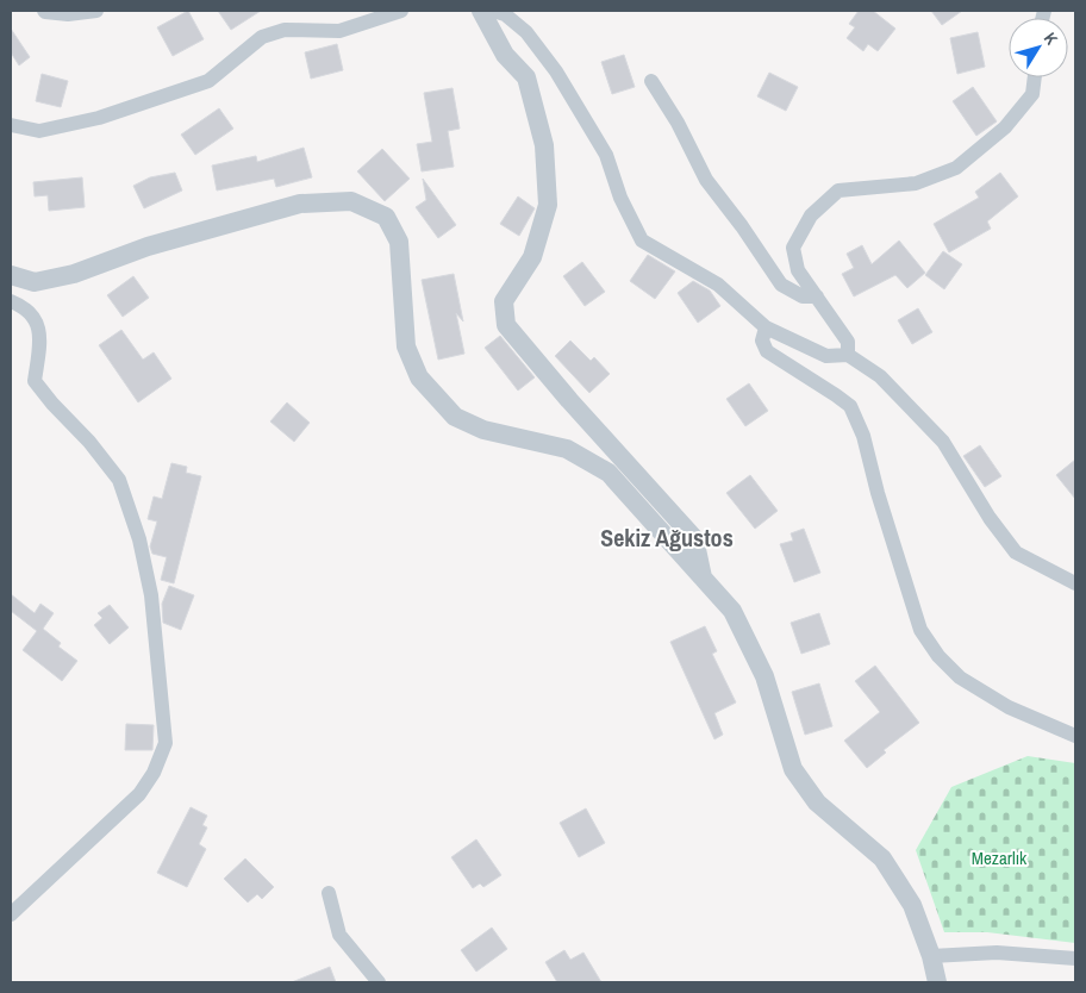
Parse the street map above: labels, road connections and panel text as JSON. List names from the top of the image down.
{
  "districts": ["Sekiz Ağustos"],
  "parks": ["Mezarlık"],
  "north": "top right"
}
